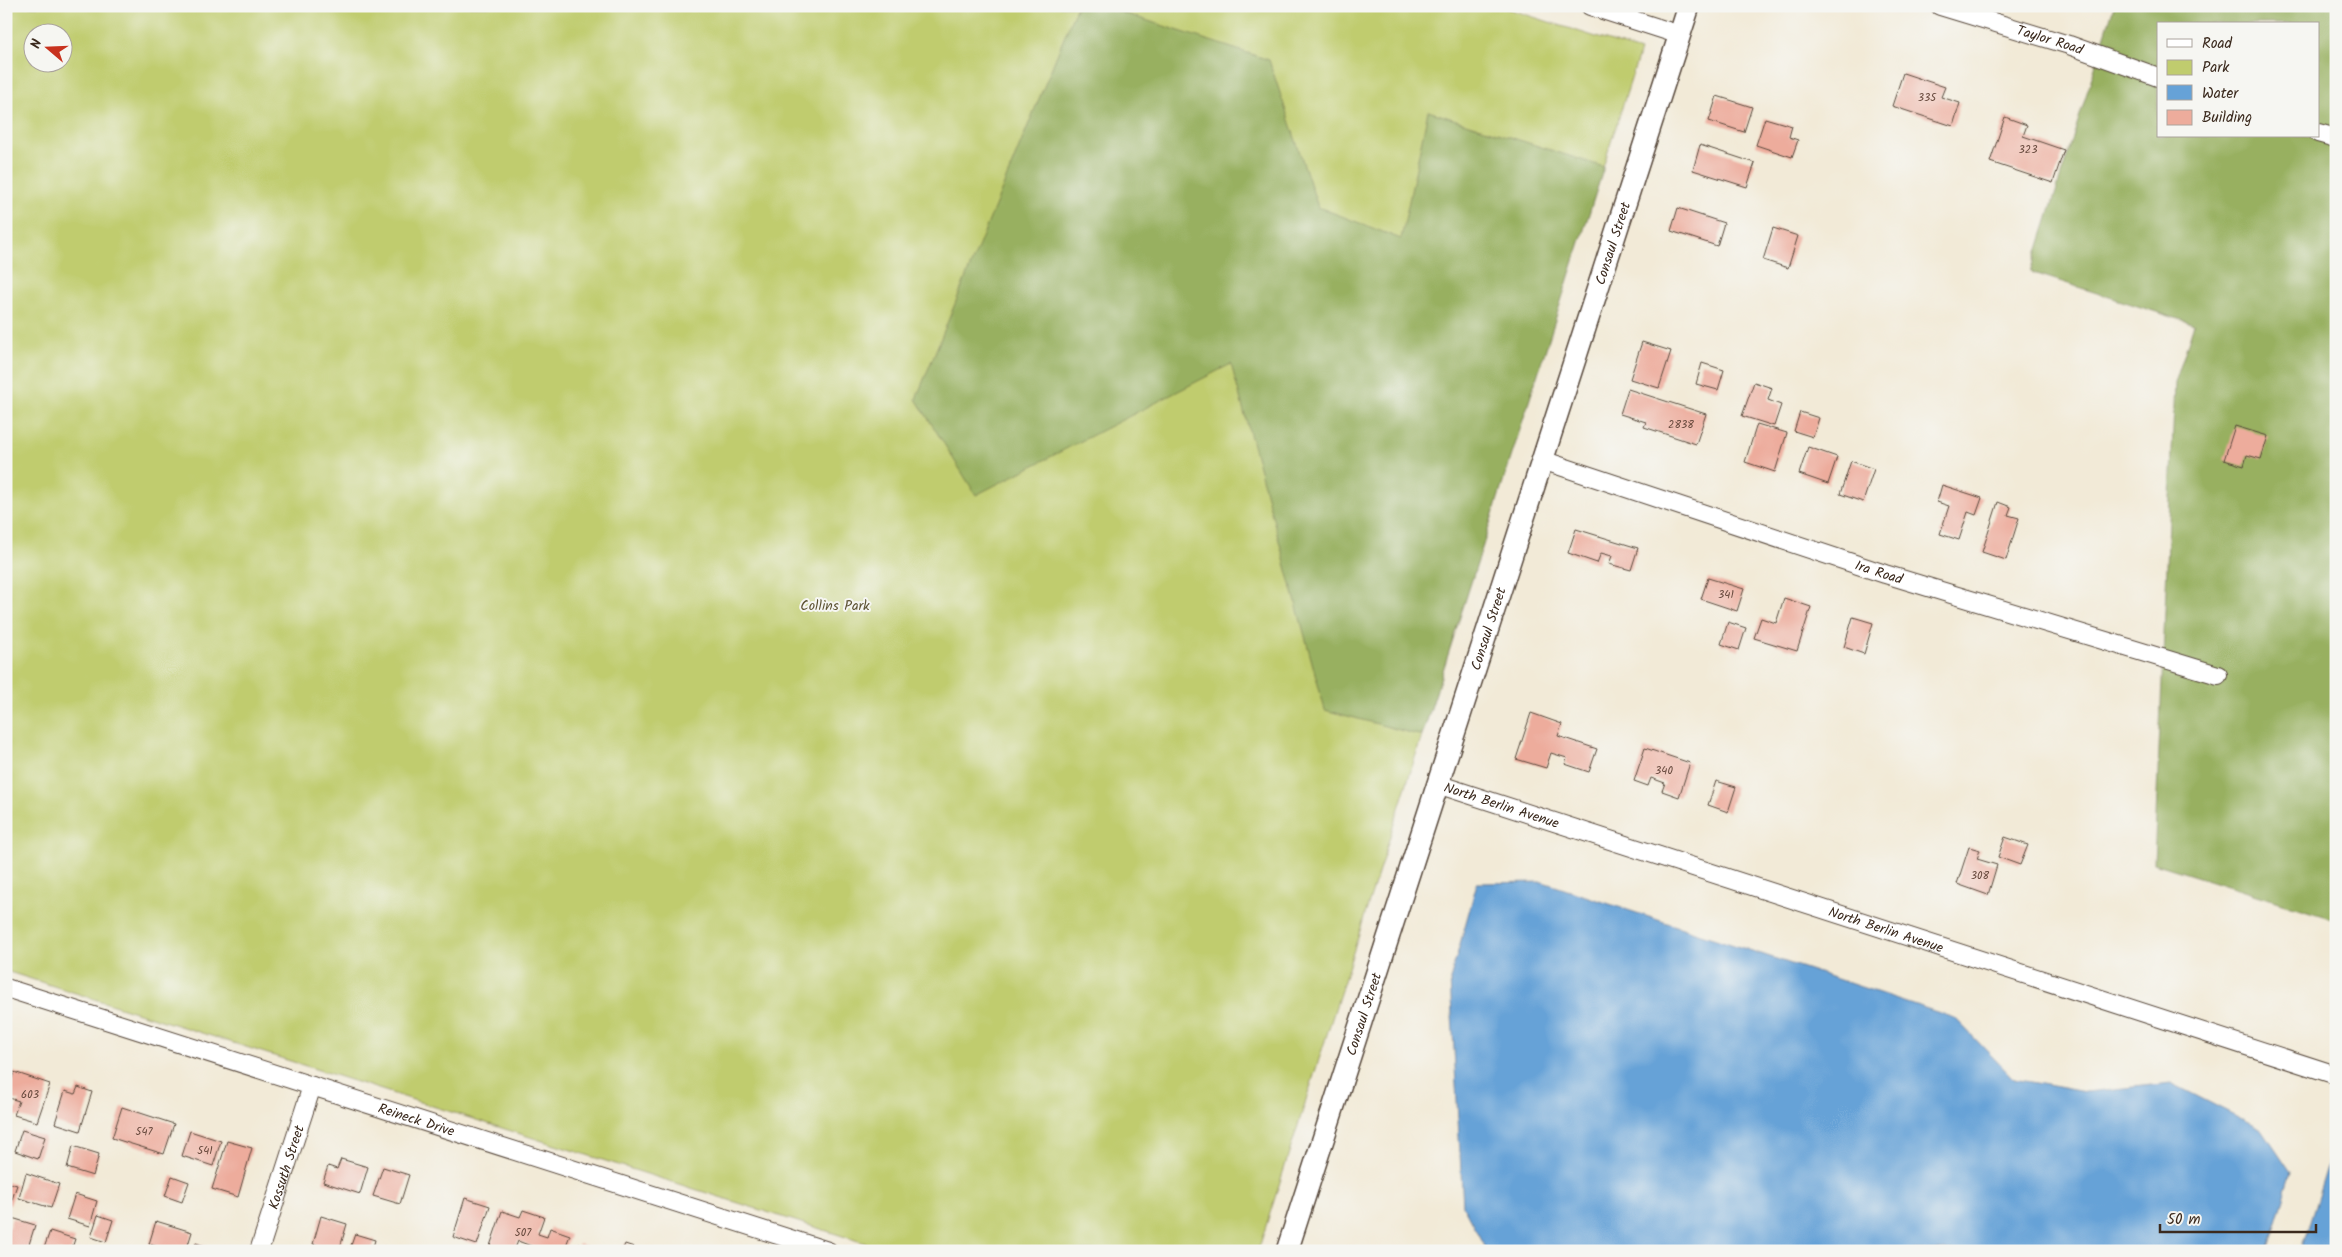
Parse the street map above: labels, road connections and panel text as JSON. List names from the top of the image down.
{
  "streets": {
    "street": [
      "Taylor Road",
      "Consaul Street",
      "Ira Road",
      "North Berlin Avenue",
      "Reineck Drive",
      "Kossuth Street"
    ]
  },
  "crossings": [
    ["Consaul Street", "Ira Road"],
    ["Consaul Street", "North Berlin Avenue"],
    ["Reineck Drive", "Kossuth Street"]
  ],
  "parks": ["Collins Park"],
  "house_numbers": [
    "335",
    "323",
    "2838",
    "341",
    "340",
    "308",
    "603",
    "547",
    "541",
    "507"
  ],
  "legend": [
    "Road",
    "Park",
    "Water",
    "Building"
  ],
  "scale_bar": "50 m",
  "north": "left"
}
